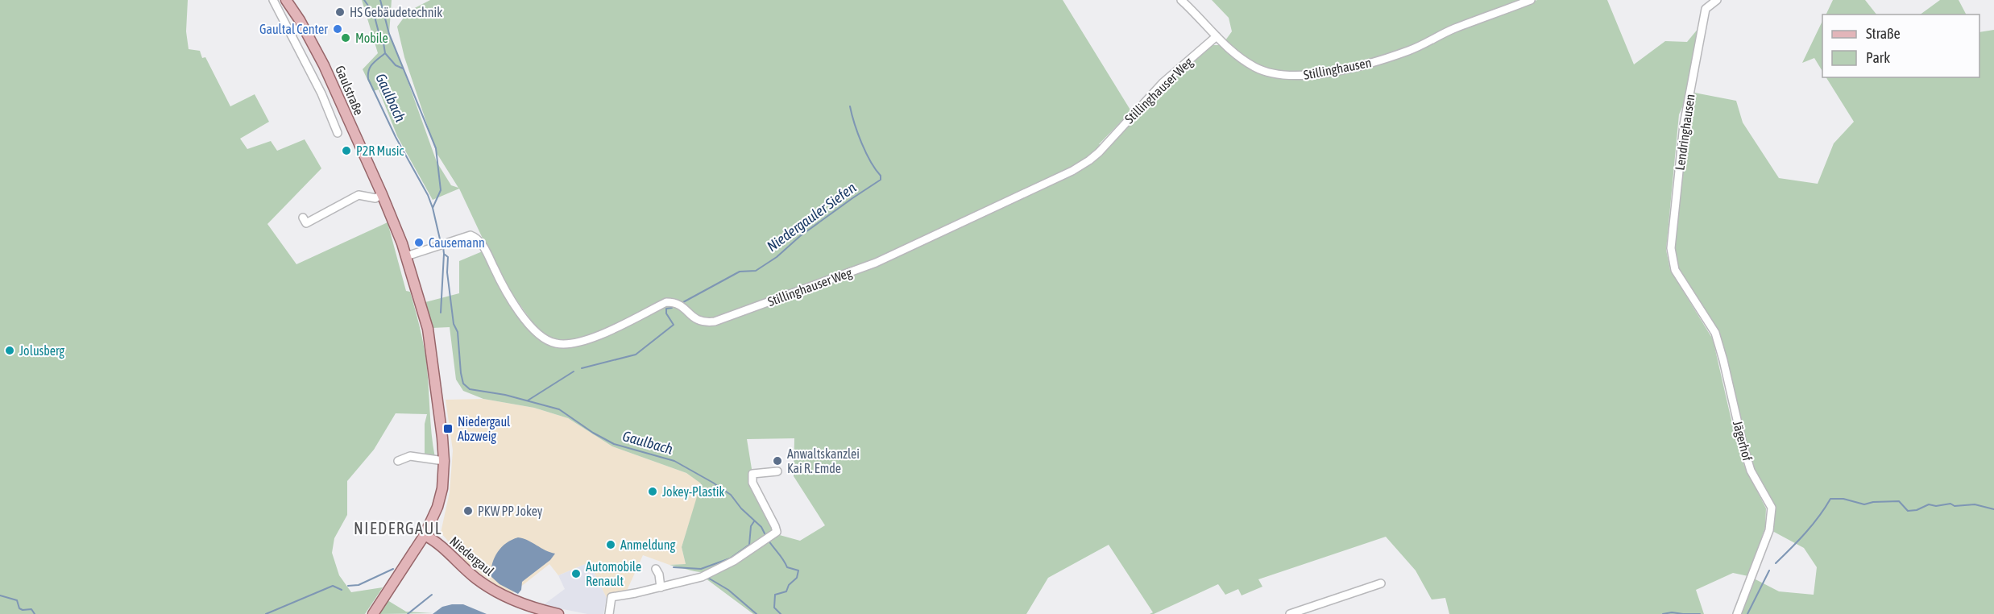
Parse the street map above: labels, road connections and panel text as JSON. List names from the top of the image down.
{
  "streets": {
    "main road": ["Gaulstraße", "Niedergaul"],
    "street": [
      "Stillinghausen",
      "Stillinghauser Weg",
      "Lendringhausen",
      "Jägerhof"
    ]
  },
  "crossings": [
    ["Stillinghausen", "Stillinghauser Weg"],
    ["Gaulstraße", "Stillinghauser Weg"],
    ["Gaulstraße", "Niedergaul"],
    ["Lendringhausen", "Jägerhof"]
  ],
  "districts": ["NIEDERGAUL"],
  "water": ["Gaulbach", "Niedergauler Siefen"],
  "places": {
    "other": [
      "HS Gebäudetechnik",
      "Gaultal Center",
      "Mobile",
      "P2R Music",
      "Causemann",
      "Jolusberg",
      "Anwaltskanzlei Kai R. Emde",
      "Jokey-Plastik",
      "PKW PP Jokey",
      "Anmeldung",
      "Automobile Renault"
    ],
    "transit": ["Niedergaul Abzweig"]
  },
  "legend": ["Straße", "Park"]
}
